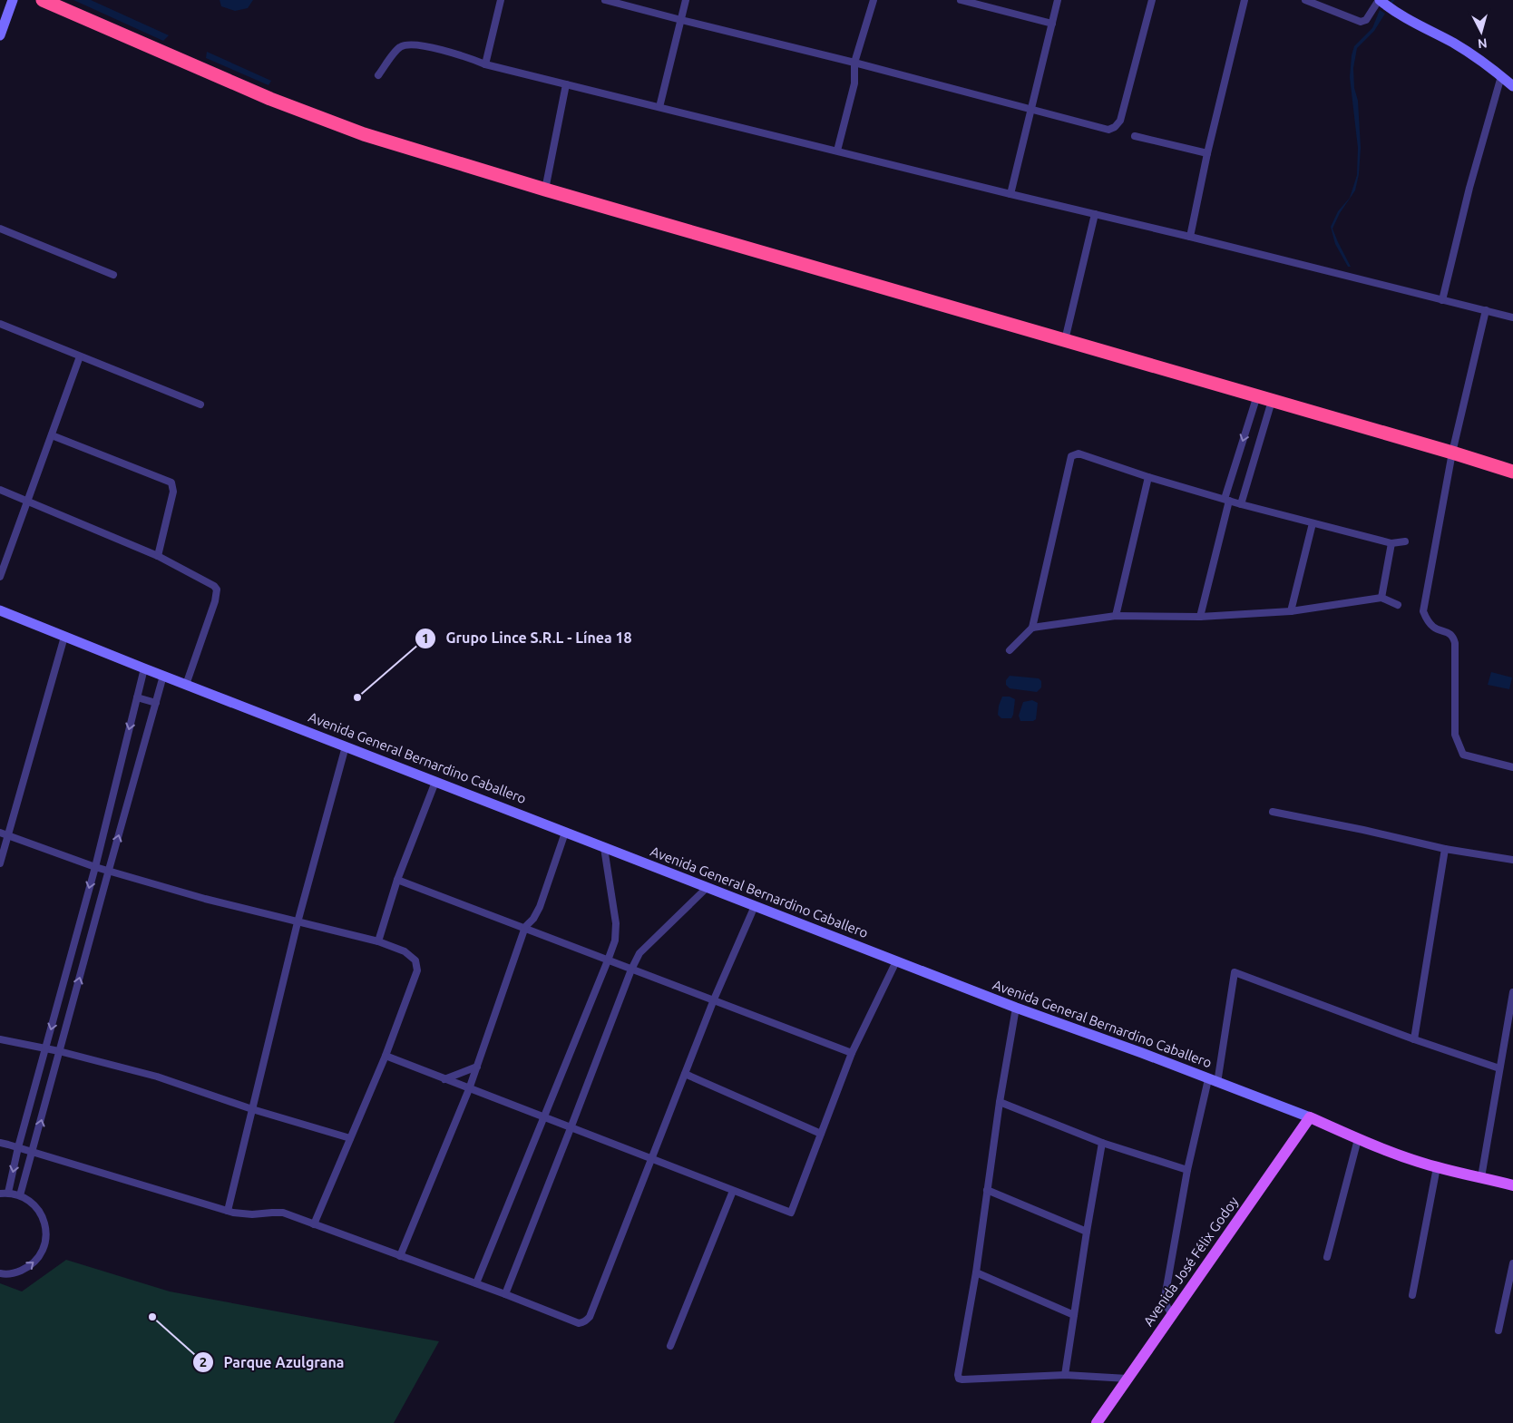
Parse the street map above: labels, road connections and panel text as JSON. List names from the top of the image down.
{
  "streets": {
    "main road": ["Avenida General Bernardino Caballero", "Avenida José Félix Godoy"]
  },
  "crossings": [
    ["Avenida General Bernardino Caballero", "Avenida José Félix Godoy"]
  ],
  "places": ["Grupo Lince S.R.L - Línea 18", "Parque Azulgrana"],
  "north": "bottom"
}
